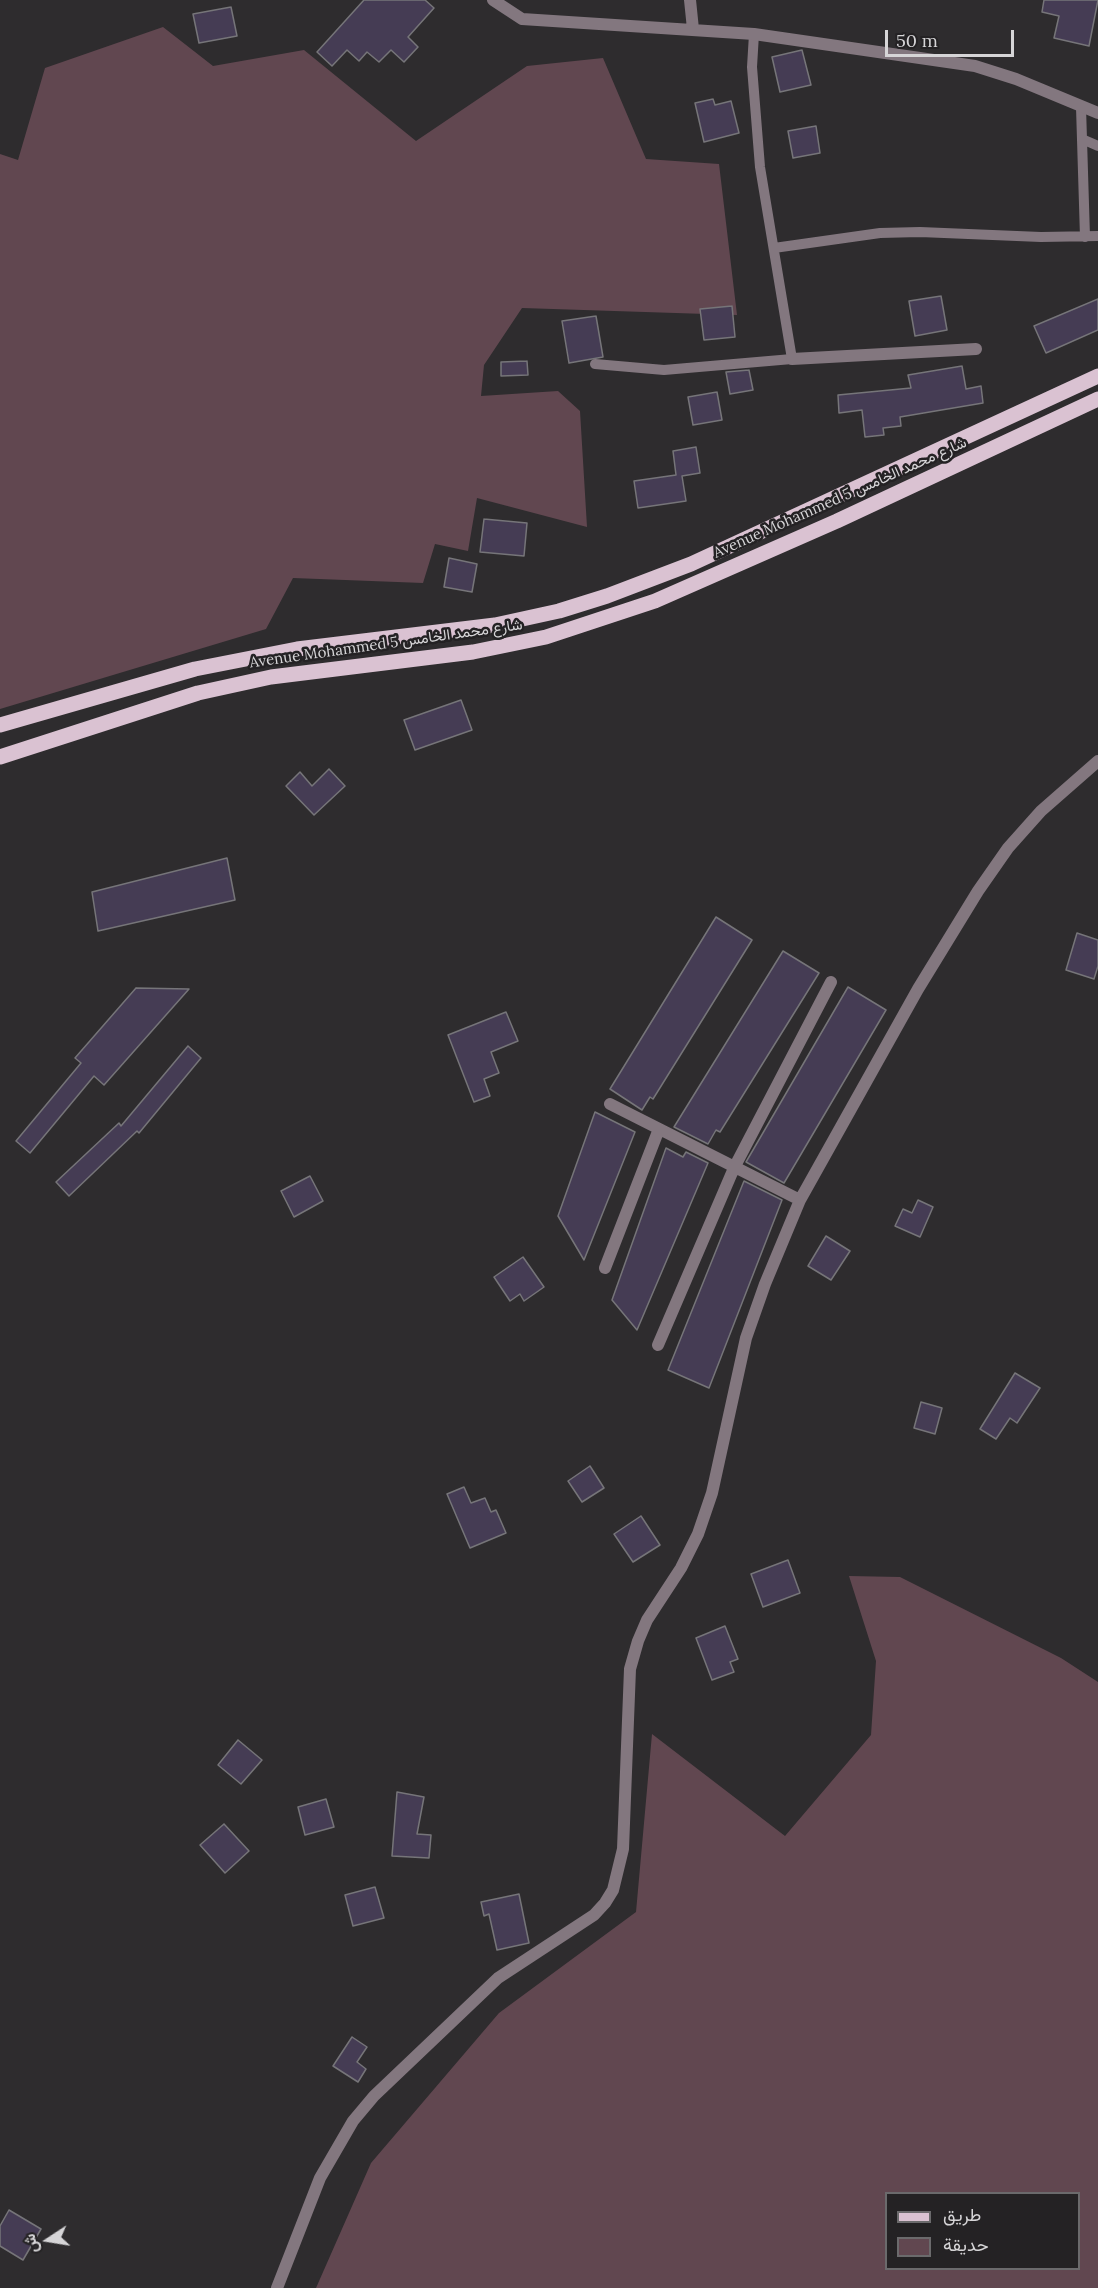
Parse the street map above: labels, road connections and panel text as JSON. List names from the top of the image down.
{
  "streets": {
    "main road": ["Avenue Mohammed 5 شارع محمد الخامس"]
  },
  "legend": ["طريق", "حديقة"],
  "scale_bar": "50 m",
  "north": "left"
}
